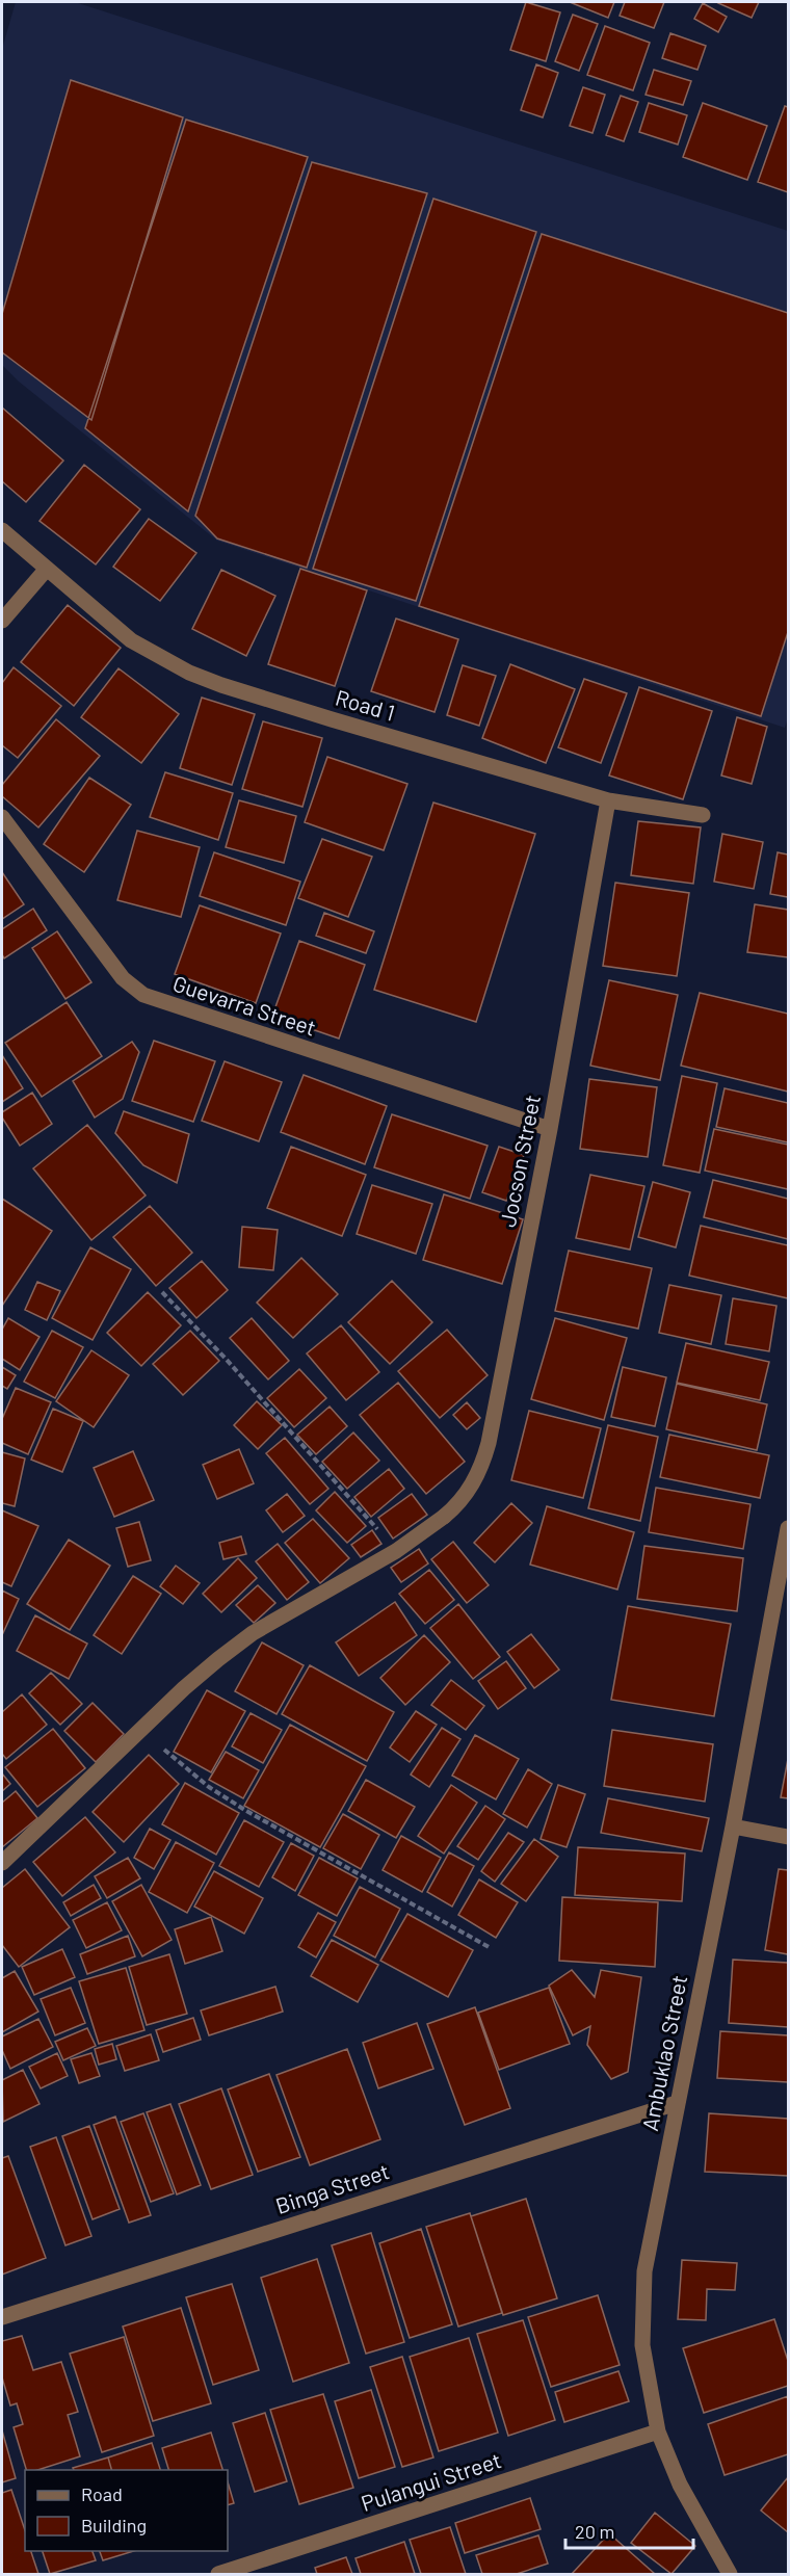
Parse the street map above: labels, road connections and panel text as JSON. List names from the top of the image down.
{
  "streets": {
    "street": [
      "Road 1",
      "Guevarra Street",
      "Jocson Street",
      "Ambuklao Street",
      "Binga Street",
      "Pulangui Street"
    ]
  },
  "crossings": [
    ["Road 1", "Jocson Street"],
    ["Guevarra Street", "Jocson Street"],
    ["Ambuklao Street", "Binga Street"],
    ["Ambuklao Street", "Pulangui Street"]
  ],
  "legend": ["Road", "Building"],
  "scale_bar": "20 m"
}
